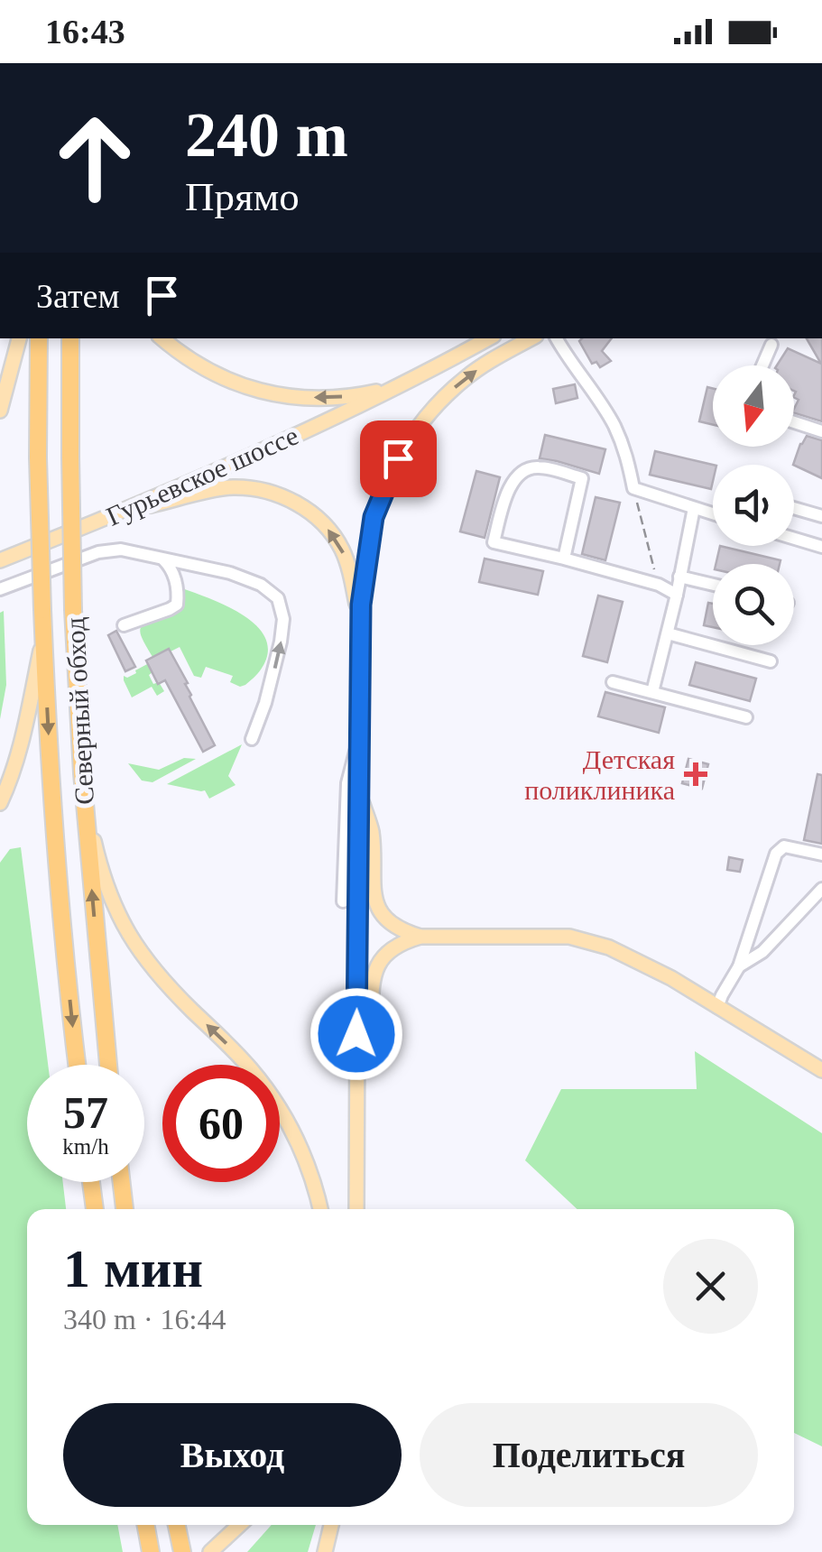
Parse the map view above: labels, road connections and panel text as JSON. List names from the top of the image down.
{
  "streets": {
    "highway": ["Северный обход"],
    "main road": ["Гурьевское шоссе"]
  },
  "places": {
    "health": ["Детская поликлиника"]
  },
  "north": "bottom",
  "page": {
    "status": "16:43",
    "turn": ["240 m", "Прямо"],
    "then": "Затем",
    "speed": "57 km/h",
    "limit": "60",
    "heading": ["1 мин", "340 m · 16:44"],
    "buttons": ["Выход", "Поделиться"]
  }
}
